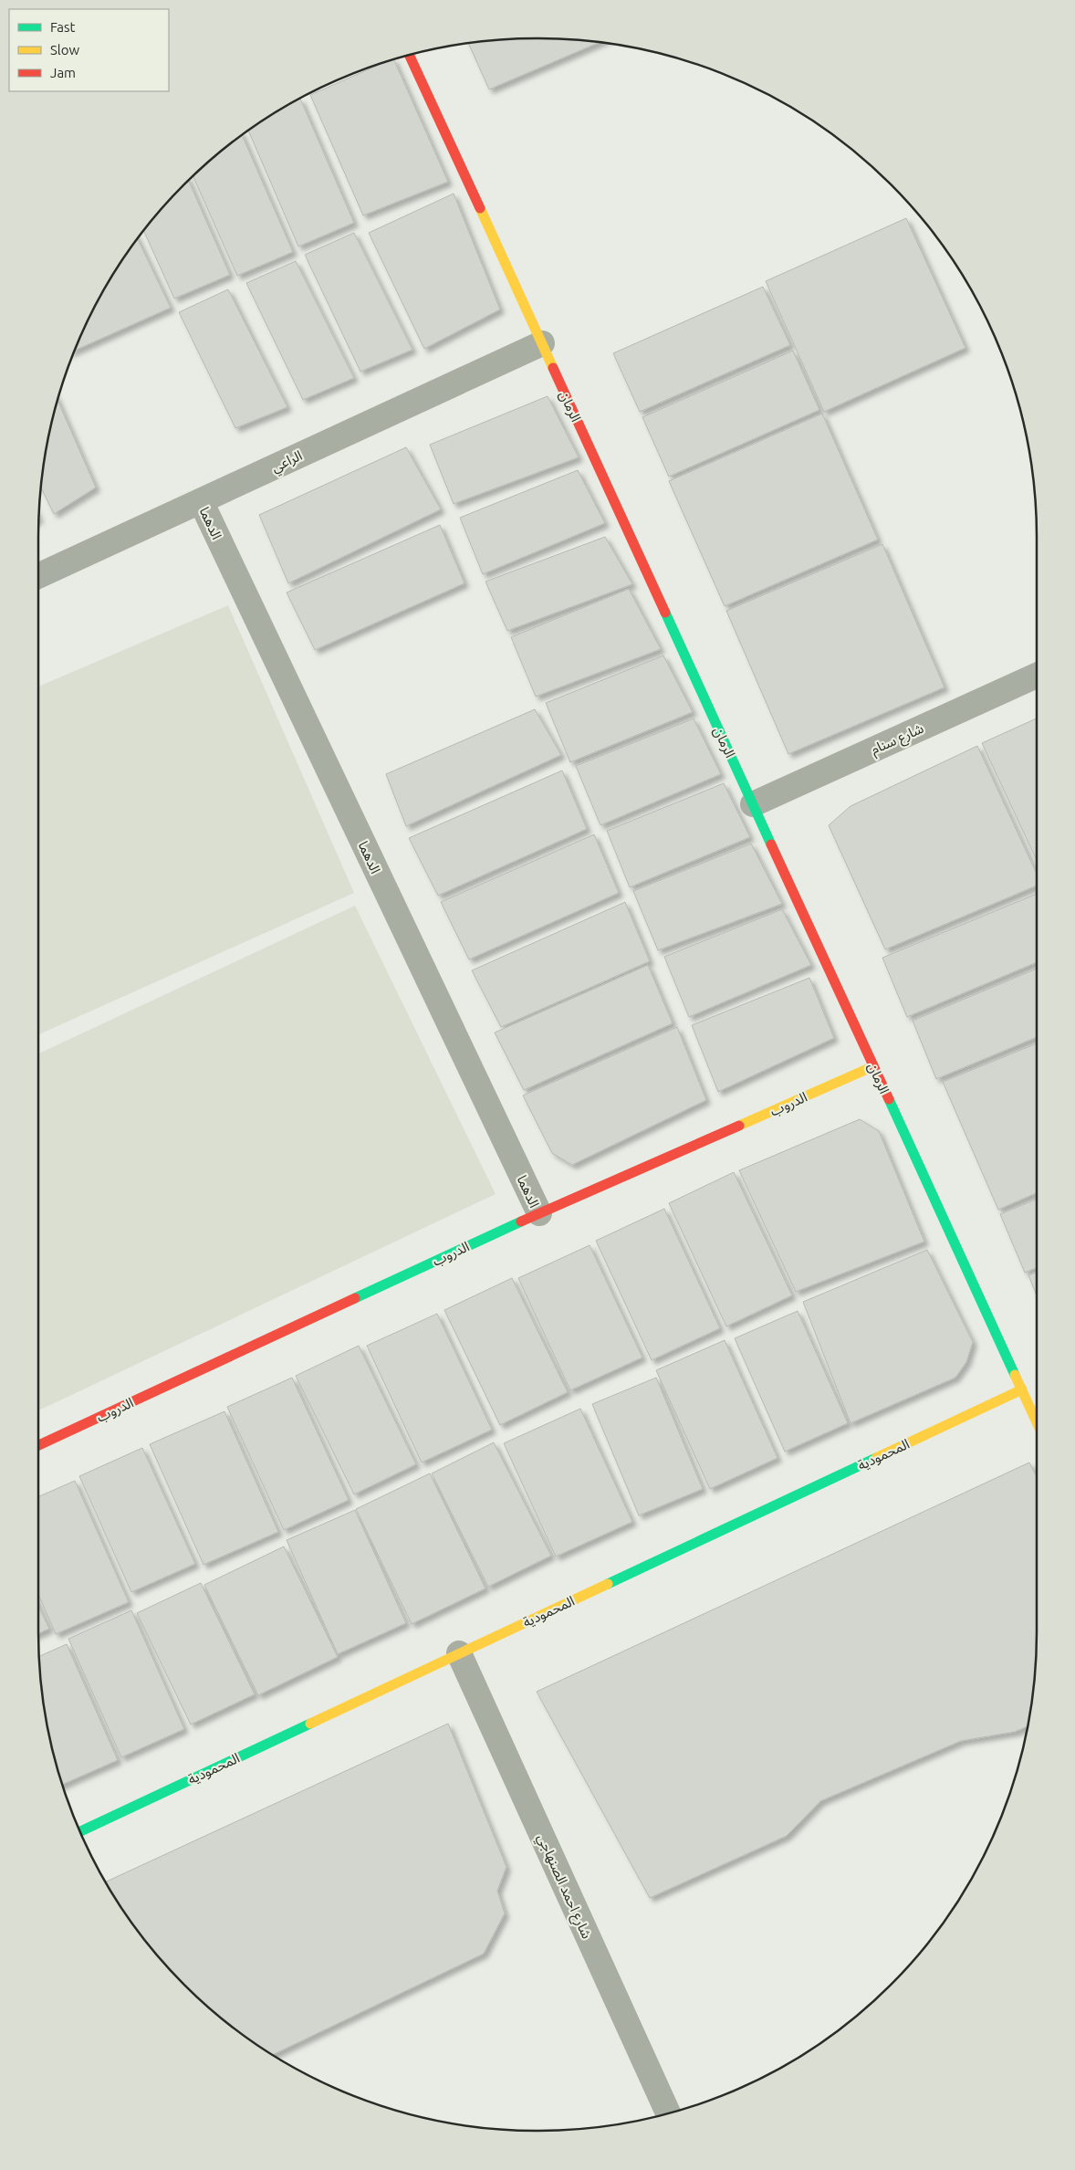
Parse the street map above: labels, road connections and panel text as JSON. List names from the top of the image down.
{
  "streets": {
    "street": [
      "الرمان",
      "الراعي",
      "الدهما",
      "شارع سنام",
      "الدروب",
      "المحمودية",
      "شارع احمد الصنهاجي"
    ]
  },
  "crossings": [
    ["الرمان", "الراعي"],
    ["الرمان", "شارع سنام"],
    ["الرمان", "الدروب"],
    ["الرمان", "المحمودية"],
    ["الراعي", "الدهما"],
    ["الدهما", "الدروب"],
    ["المحمودية", "شارع احمد الصنهاجي"]
  ],
  "legend": ["Fast", "Slow", "Jam"]
}
